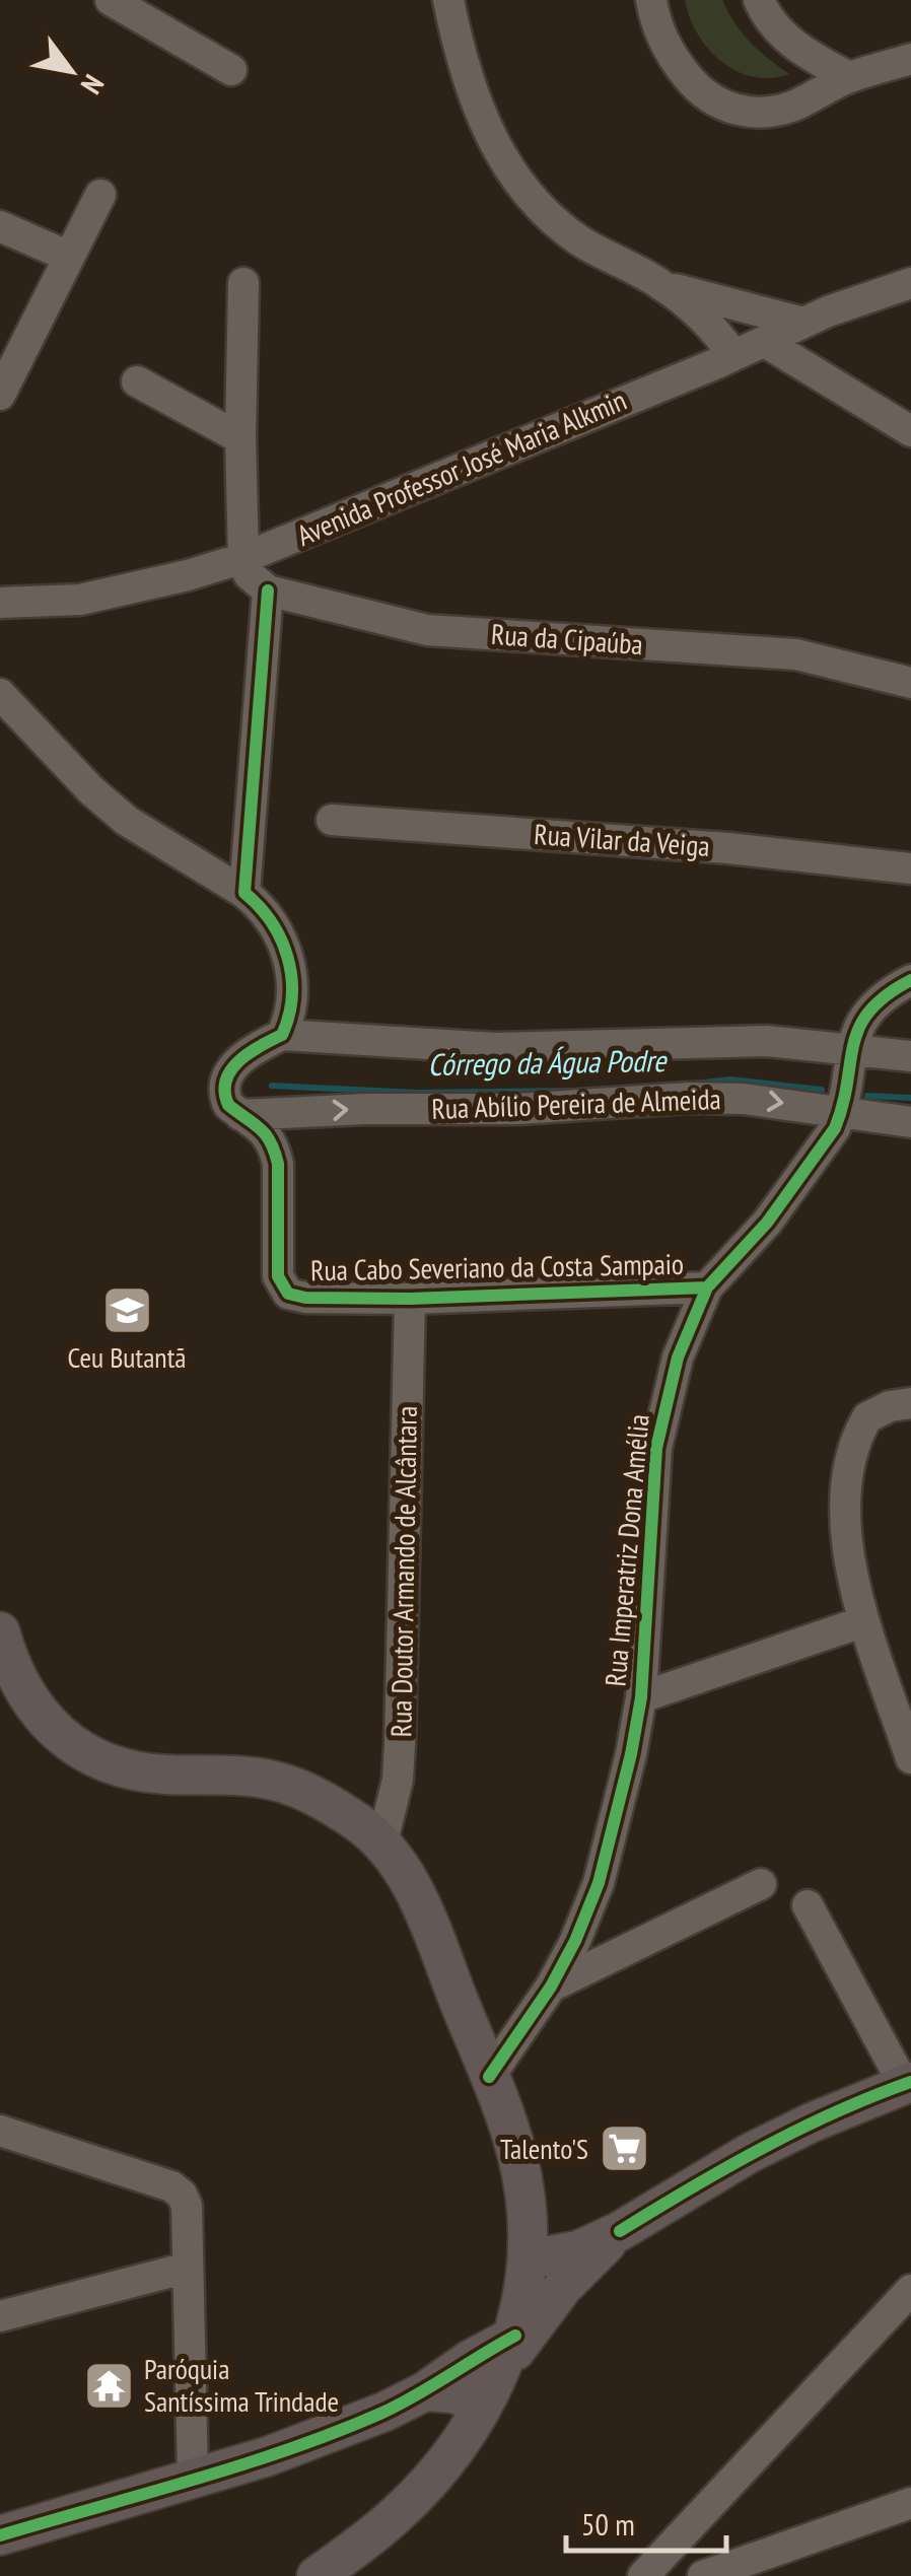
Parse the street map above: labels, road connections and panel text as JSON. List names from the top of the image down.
{
  "streets": {
    "street": [
      "Avenida Professor José Maria Alkmin",
      "Rua da Cipaúba",
      "Rua Vilar da Veiga",
      "Rua Abílio Pereira de Almeida",
      "Rua Cabo Severiano da Costa Sampaio",
      "Rua Imperatriz Dona Amélia",
      "Rua Doutor Armando de Alcântara"
    ]
  },
  "crossings": [
    ["Rua Abílio Pereira de Almeida", "Rua Cabo Severiano da Costa Sampaio"],
    ["Rua Abílio Pereira de Almeida", "Rua Imperatriz Dona Amélia"],
    ["Rua Cabo Severiano da Costa Sampaio", "Rua Imperatriz Dona Amélia"],
    ["Rua Cabo Severiano da Costa Sampaio", "Rua Doutor Armando de Alcântara"]
  ],
  "water": ["Córrego da Água Podre"],
  "places": {
    "school or university": ["Ceu Butantã"],
    "supermarket": ["Talento'S"],
    "temple": ["Paróquia Santíssima Trindade"]
  },
  "scale_bar": "50 m",
  "north": "bottom right"
}
